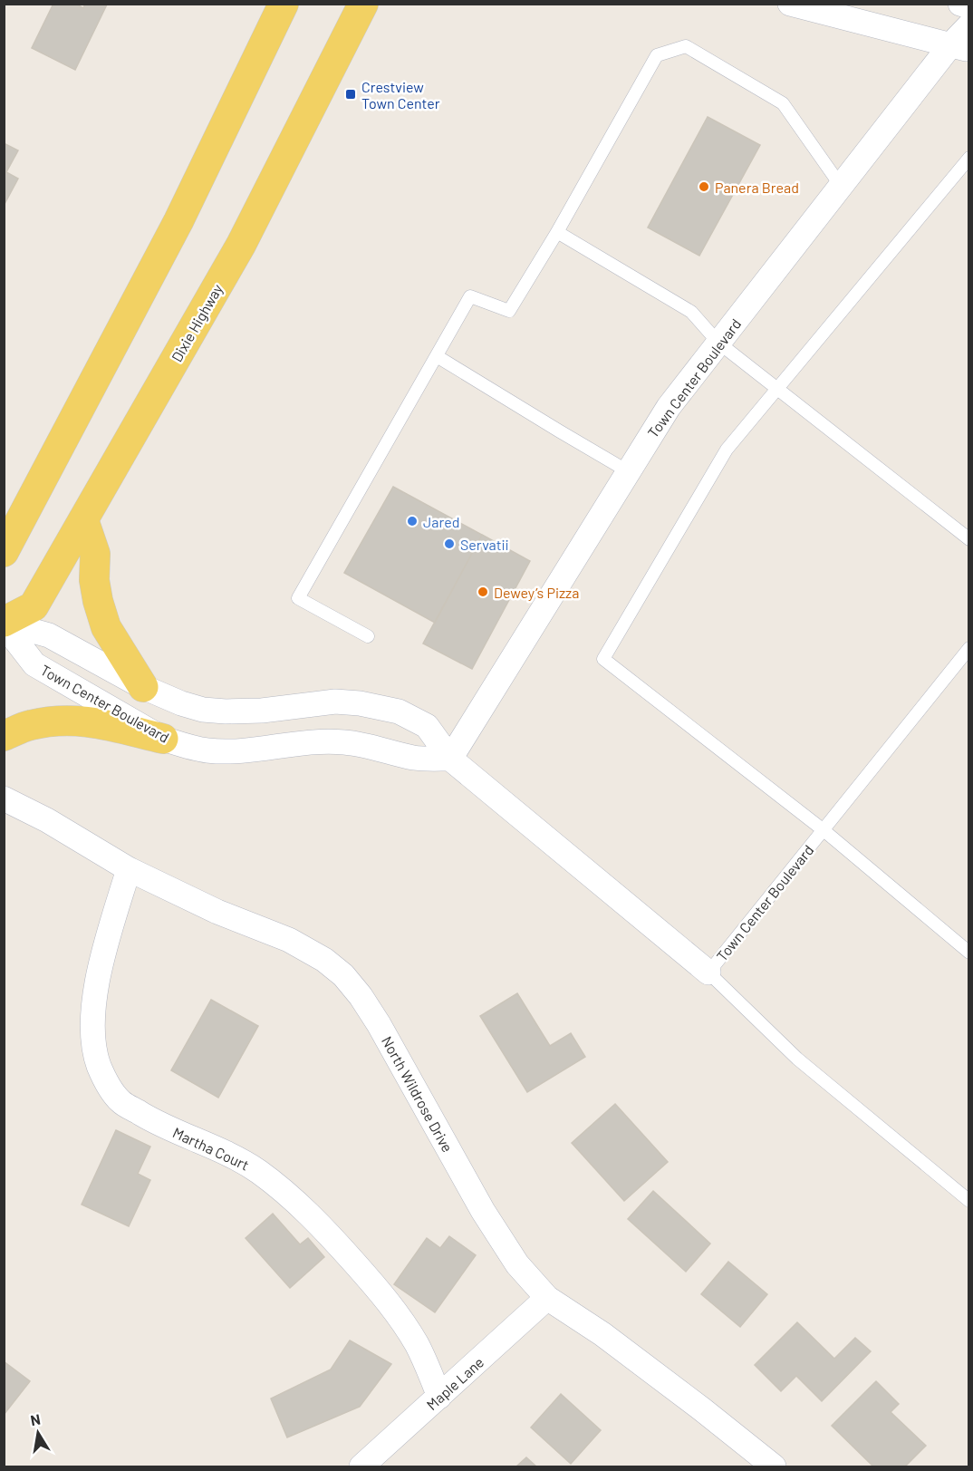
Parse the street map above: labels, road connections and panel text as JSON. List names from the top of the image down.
{
  "streets": {
    "main road": ["Dixie Highway"],
    "street": [
      "Town Center Boulevard",
      "North Wildrose Drive",
      "Martha Court",
      "Maple Lane"
    ]
  },
  "crossings": [
    ["Dixie Highway", "Town Center Boulevard"],
    ["North Wildrose Drive", "Martha Court"],
    ["North Wildrose Drive", "Maple Lane"],
    ["Martha Court", "Maple Lane"]
  ],
  "places": {
    "transit": ["Crestview Town Center"],
    "other": [
      "Panera Bread",
      "Jared",
      "Servatii",
      "Dewey’s Pizza"
    ]
  },
  "north": "top"
}
